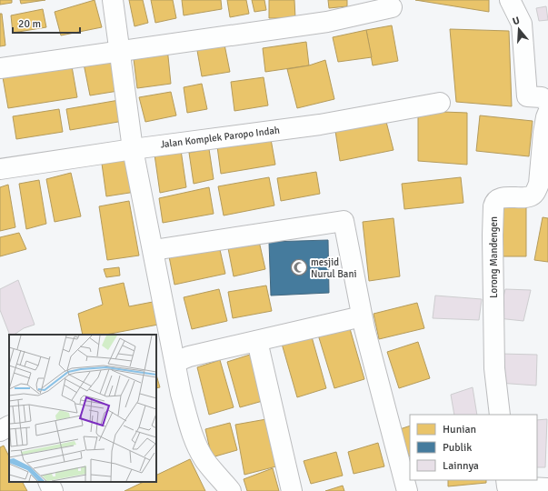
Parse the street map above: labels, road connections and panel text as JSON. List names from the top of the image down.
{
  "streets": {
    "street": ["Jalan Komplek Paropo Indah", "Lorong Mandengen"]
  },
  "places": {
    "mosque": ["mesjid Nurul Bani"]
  },
  "legend": ["Hunian", "Publik", "Lainnya"],
  "scale_bar": "20 m",
  "north": "top"
}
